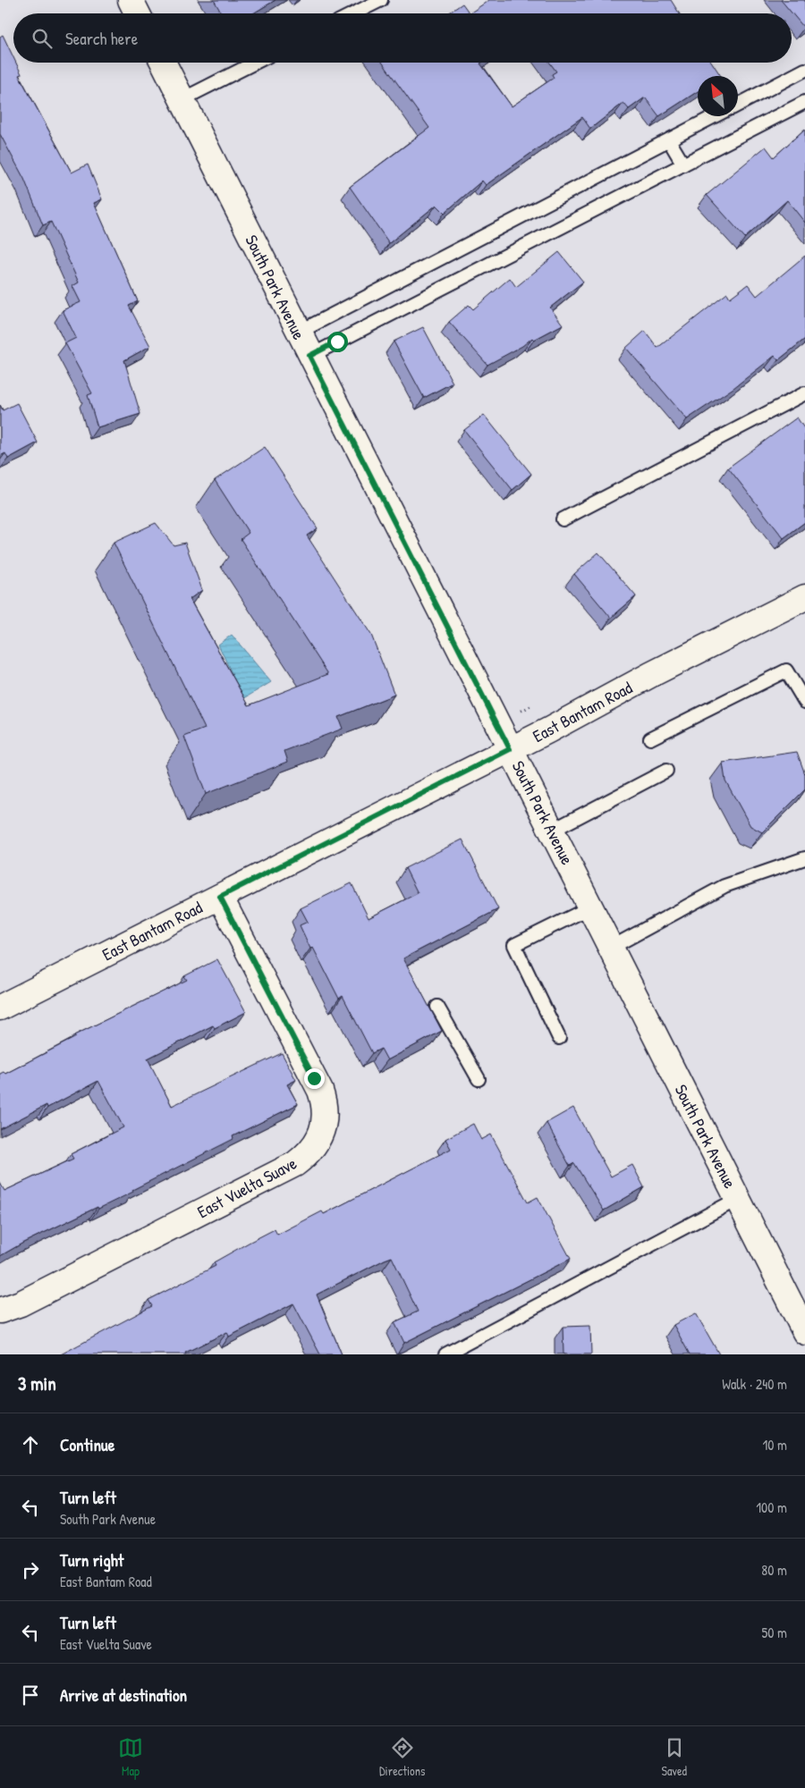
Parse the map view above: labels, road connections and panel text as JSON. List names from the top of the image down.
{
  "streets": {
    "street": ["South Park Avenue", "East Bantam Road", "East Vuelta Suave"]
  },
  "crossings": [
    ["South Park Avenue", "East Bantam Road"],
    ["East Bantam Road", "East Vuelta Suave"]
  ],
  "north": "top left",
  "page": {
    "search": "Search here",
    "heading": ["3 min", "Walk · 240 m"],
    "list": [
      ["Continue", "10 m"],
      ["Turn left", "South Park Avenue", "100 m"],
      ["Turn right", "East Bantam Road", "80 m"],
      ["Turn left", "East Vuelta Suave", "50 m"],
      "Arrive at destination"
    ],
    "nav": ["Map", "Directions", "Saved"]
  }
}
